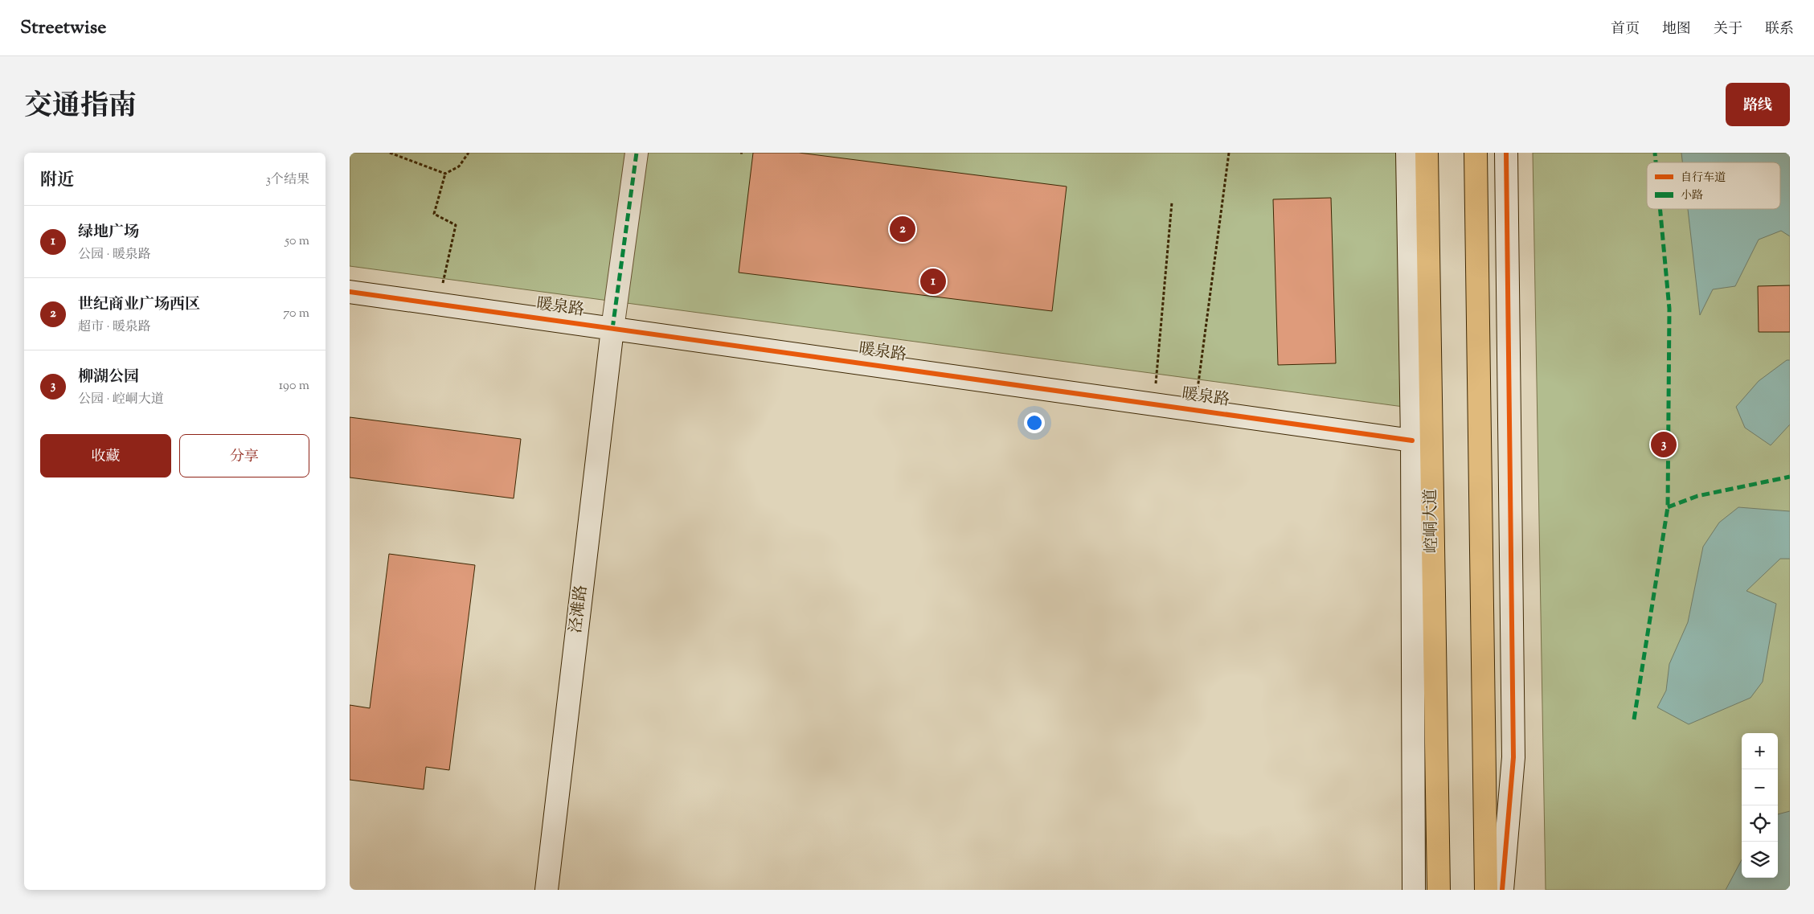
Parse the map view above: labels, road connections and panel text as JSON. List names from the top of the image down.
{
  "streets": {
    "main road": ["崆峒大道"],
    "street": ["暖泉路", "泾滩路"]
  },
  "crossings": [
    ["暖泉路", "泾滩路"]
  ],
  "legend": ["自行车道", "小路"],
  "page": {
    "header": "Streetwise",
    "nav": [
      "首页",
      "地图",
      "关于",
      "联系"
    ],
    "title": "交通指南",
    "buttons": [
      "路线",
      ["收藏", "分享"]
    ],
    "heading": ["附近", "3个结果"],
    "list": [
      {
        "mark": "1",
        "name": "绿地广场",
        "note": "公园 · 暖泉路",
        "value": "50 m"
      },
      {
        "mark": "2",
        "name": "世纪商业广场西区",
        "note": "超市 · 暖泉路",
        "value": "70 m"
      },
      {
        "mark": "3",
        "name": "柳湖公园",
        "note": "公园 · 崆峒大道",
        "value": "190 m"
      }
    ],
    "pins": ["2", "1", "3"],
    "map_buttons": ["+", "−"]
  }
}
